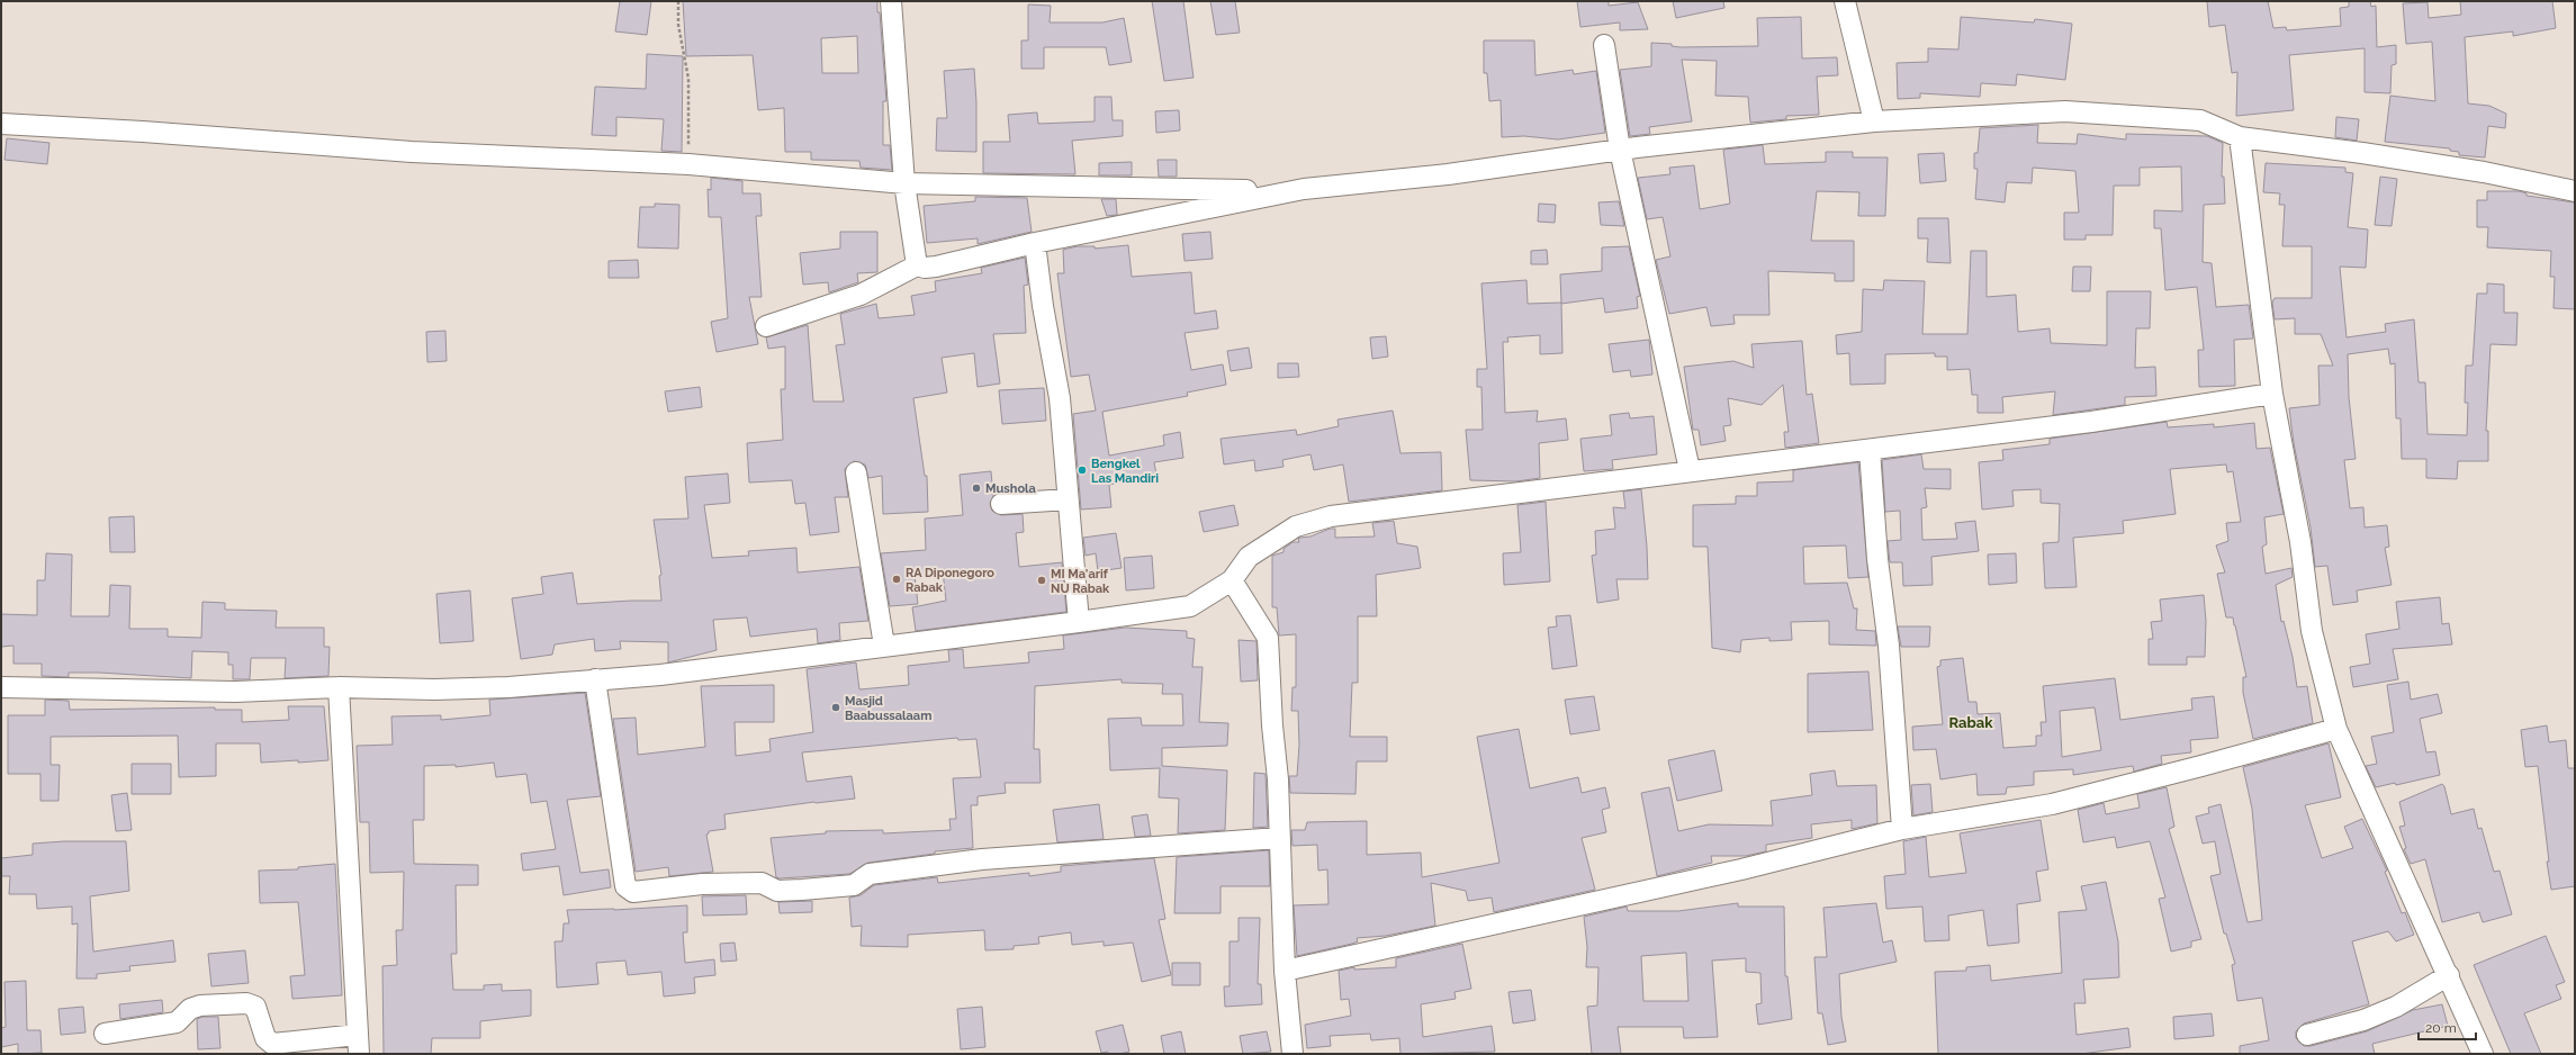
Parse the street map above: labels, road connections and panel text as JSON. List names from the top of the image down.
{
  "districts": ["Rabak"],
  "places": [
    "Bengkel Las Mandiri",
    "Mushola",
    "RA Diponegoro Rabak",
    "MI Ma'arif NU Rabak",
    "Masjid Baabussalaam"
  ],
  "scale_bar": "20 m"
}
